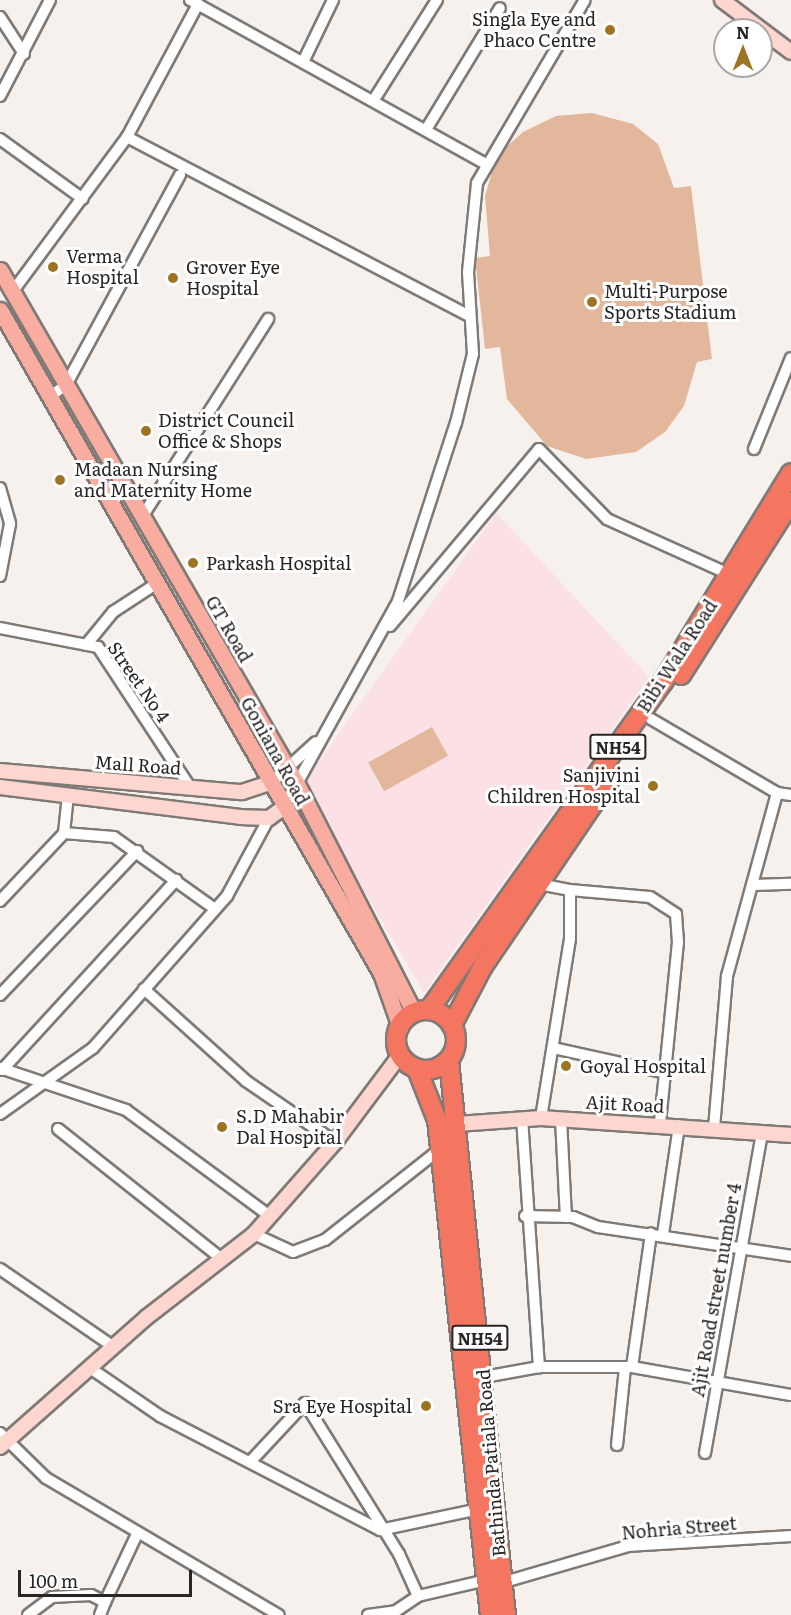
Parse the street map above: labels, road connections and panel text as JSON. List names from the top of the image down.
{
  "streets": {
    "highway": ["Bibi Wala Road", "NH54", "Bathinda Patiala Road"],
    "main road": ["GT Road", "Goniana Road"],
    "street": [
      "Street No 4",
      "Mall Road",
      "Ajit Road",
      "Ajit Road street number 4",
      "Nohria Street"
    ]
  },
  "crossings": [
    ["GT Road", "Bibi Wala Road"],
    ["GT Road", "NH54"],
    ["GT Road", "Goniana Road"],
    ["GT Road", "Bathinda Patiala Road"],
    ["Bibi Wala Road", "NH54"],
    ["Bibi Wala Road", "Goniana Road"],
    ["Bibi Wala Road", "Bathinda Patiala Road"],
    ["Street No 4", "Mall Road"],
    ["NH54", "Goniana Road"],
    ["NH54", "Bathinda Patiala Road"],
    ["NH54", "Nohria Street"],
    ["Goniana Road", "Mall Road"],
    ["Goniana Road", "Bathinda Patiala Road"],
    ["Ajit Road", "Ajit Road street number 4"],
    ["Ajit Road", "Bathinda Patiala Road"],
    ["Bathinda Patiala Road", "Nohria Street"]
  ],
  "places": [
    "Singla Eye and Phaco Centre",
    "Verma Hospital",
    "Grover Eye Hospital",
    "Multi-Purpose Sports Stadium",
    "District Council Office & Shops",
    "Madaan Nursing and Maternity Home",
    "Parkash Hospital",
    "Sanjivini Children Hospital",
    "Goyal Hospital",
    "S.D Mahabir Dal Hospital",
    "Sra Eye Hospital"
  ],
  "scale_bar": "100 m",
  "north": "top"
}
